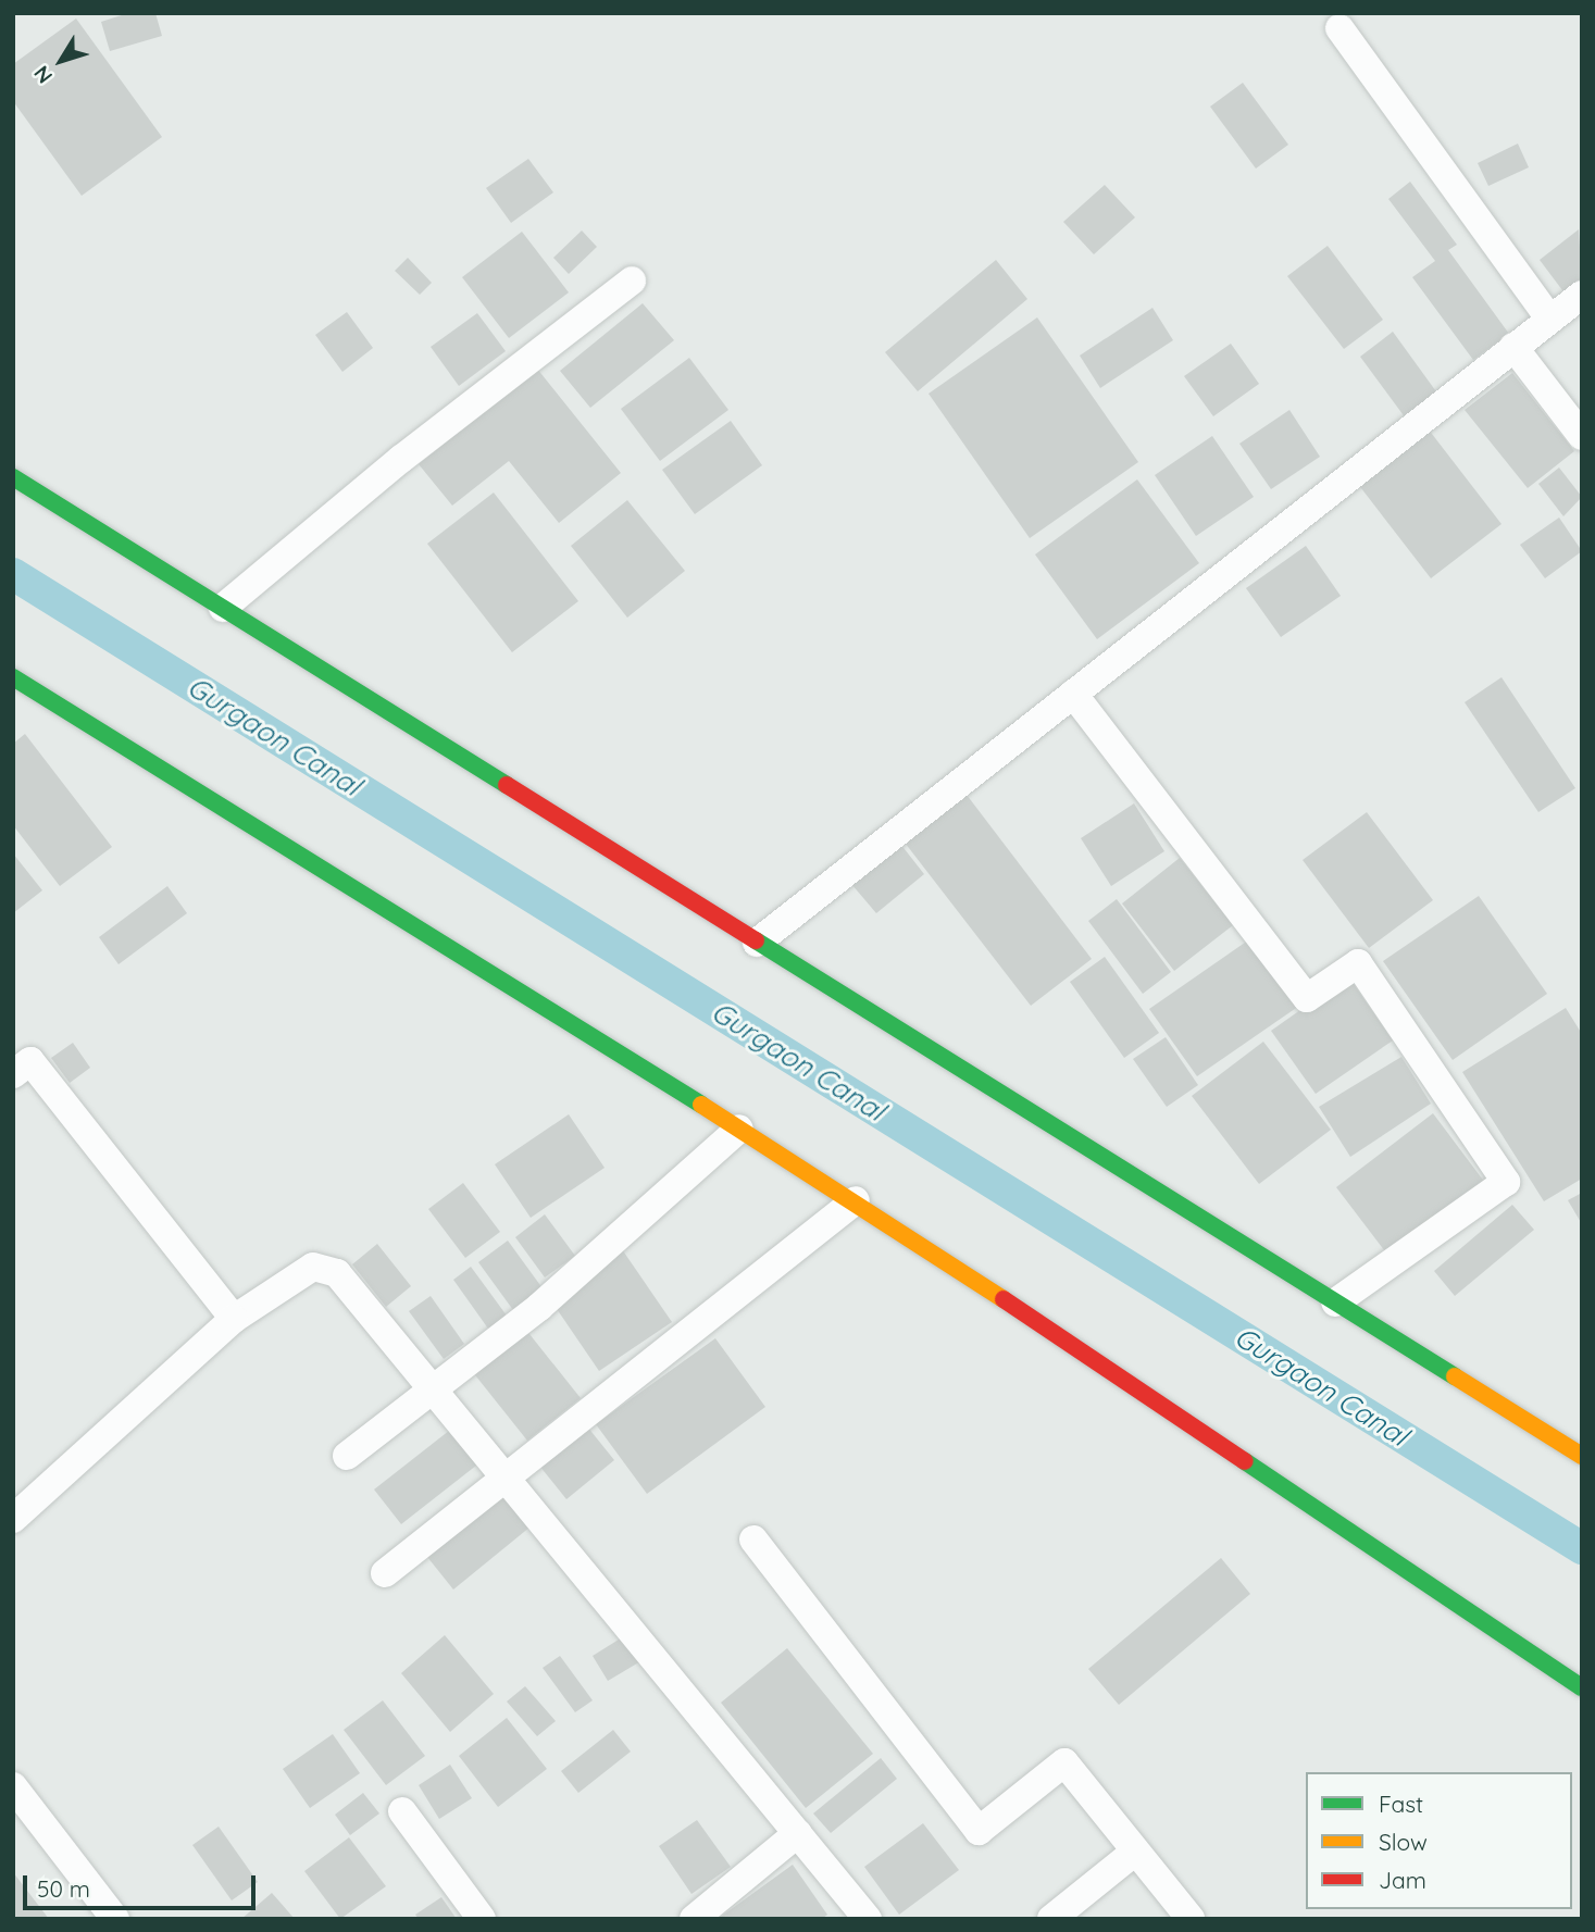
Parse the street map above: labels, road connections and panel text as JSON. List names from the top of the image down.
{
  "water": ["Gurgaon Canal"],
  "legend": ["Fast", "Slow", "Jam"],
  "scale_bar": "50 m",
  "north": "bottom left"
}
